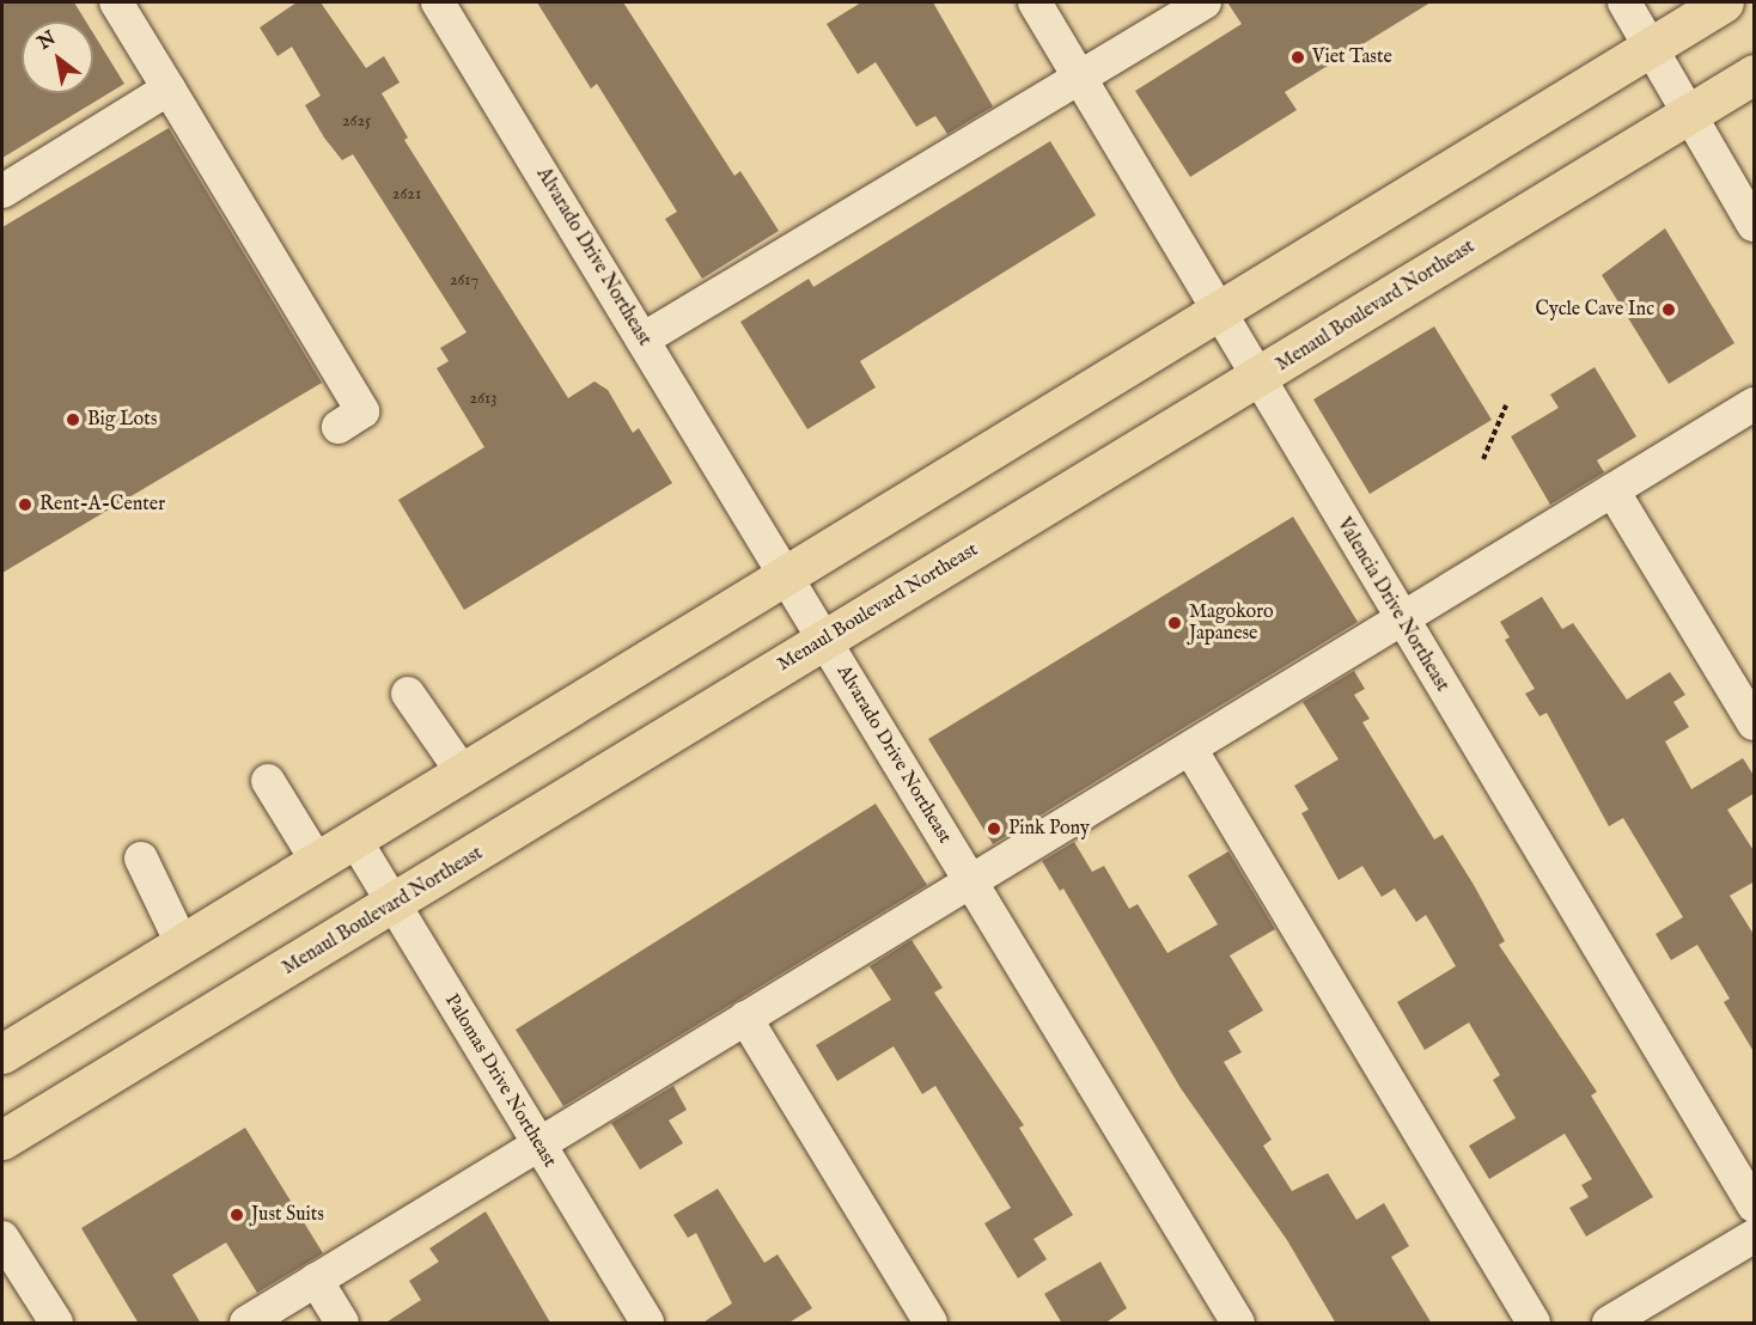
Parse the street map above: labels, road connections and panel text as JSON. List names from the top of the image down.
{
  "streets": {
    "main road": ["Menaul Boulevard Northeast"],
    "street": ["Alvarado Drive Northeast", "Valencia Drive Northeast", "Palomas Drive Northeast"]
  },
  "crossings": [
    ["Alvarado Drive Northeast", "Menaul Boulevard Northeast"],
    ["Menaul Boulevard Northeast", "Valencia Drive Northeast"],
    ["Menaul Boulevard Northeast", "Palomas Drive Northeast"]
  ],
  "places": [
    "Viet Taste",
    "Cycle Cave Inc",
    "Big Lots",
    "Rent-A-Center",
    "Magokoro Japanese",
    "Pink Pony",
    "Just Suits"
  ],
  "house_numbers": [
    "2625",
    "2621",
    "2617",
    "2613"
  ],
  "north": "top left"
}
